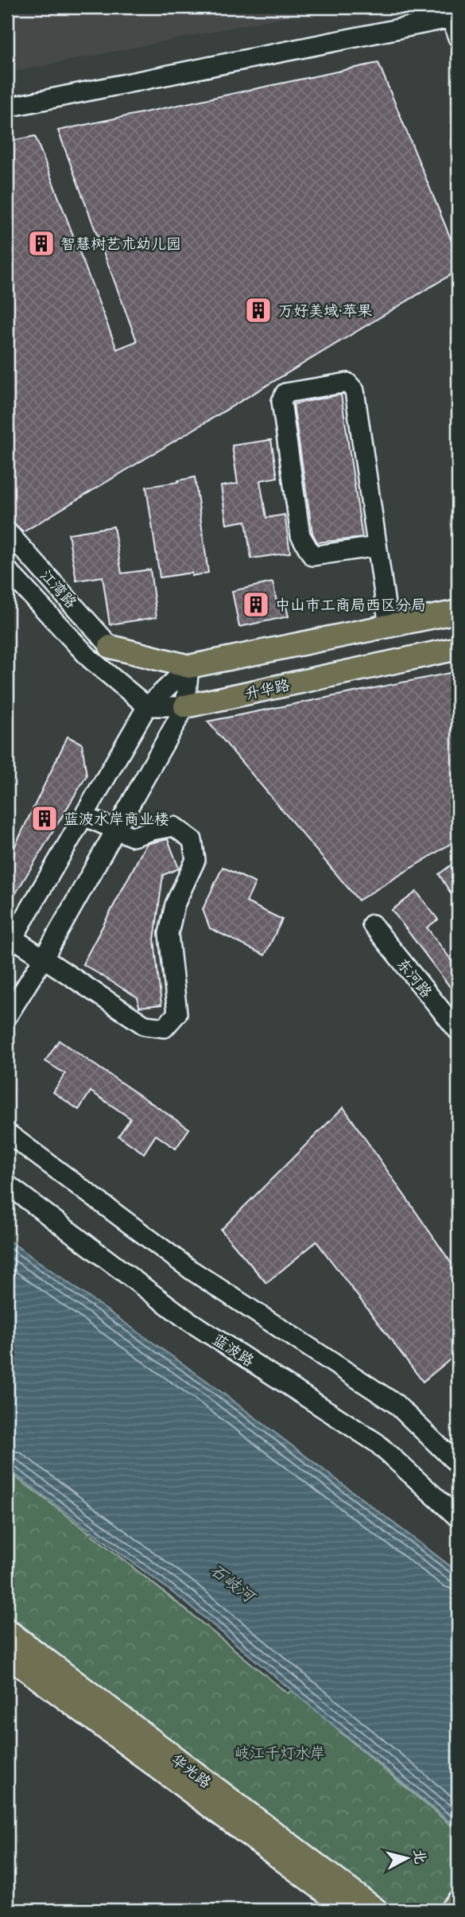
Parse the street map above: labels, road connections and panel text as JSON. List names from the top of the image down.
{
  "streets": {
    "main road": ["升华路", "华光路"],
    "street": ["江湾路", "东河路", "蓝波路"]
  },
  "crossings": [
    ["江湾路", "升华路"]
  ],
  "water": ["石岐河"],
  "parks": ["岐江千灯水岸"],
  "places": {
    "building": [
      "智慧树艺术幼儿园",
      "万好美域·苹果",
      "中山市工商局西区分局",
      "蓝波水岸商业楼"
    ]
  },
  "north": "right"
}
